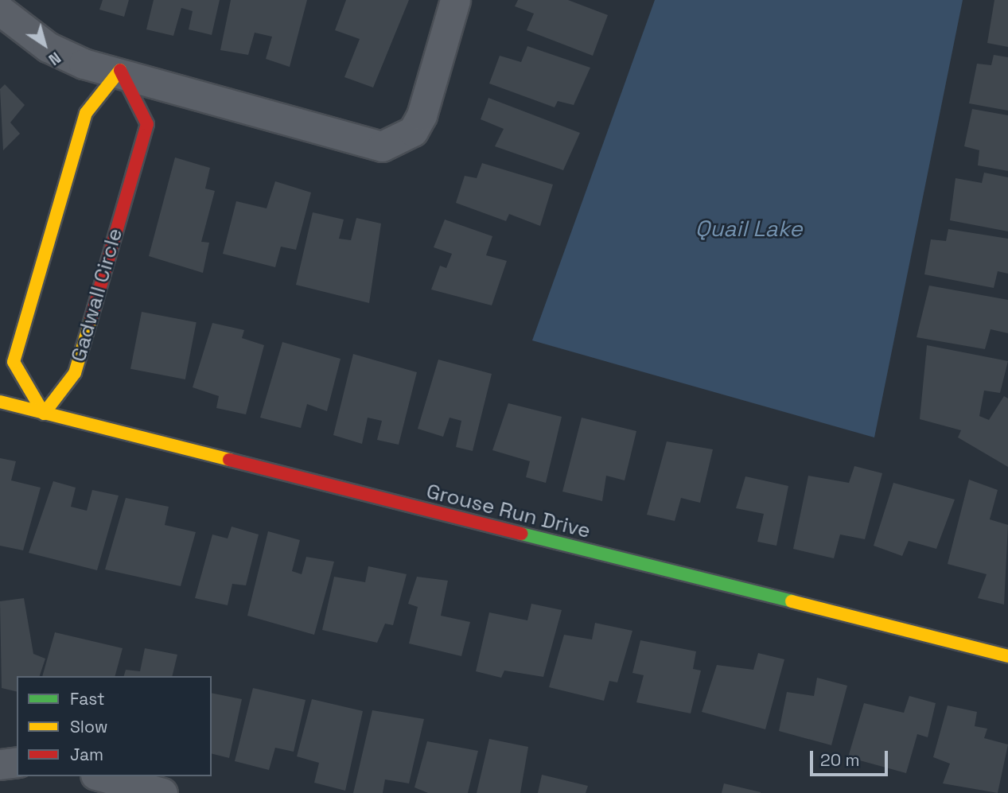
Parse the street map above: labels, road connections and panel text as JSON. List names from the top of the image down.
{
  "streets": {
    "street": ["Gadwall Circle", "Grouse Run Drive"]
  },
  "crossings": [
    ["Gadwall Circle", "Grouse Run Drive"]
  ],
  "water": ["Quail Lake"],
  "legend": ["Fast", "Slow", "Jam"],
  "scale_bar": "20 m",
  "north": "bottom right"
}
